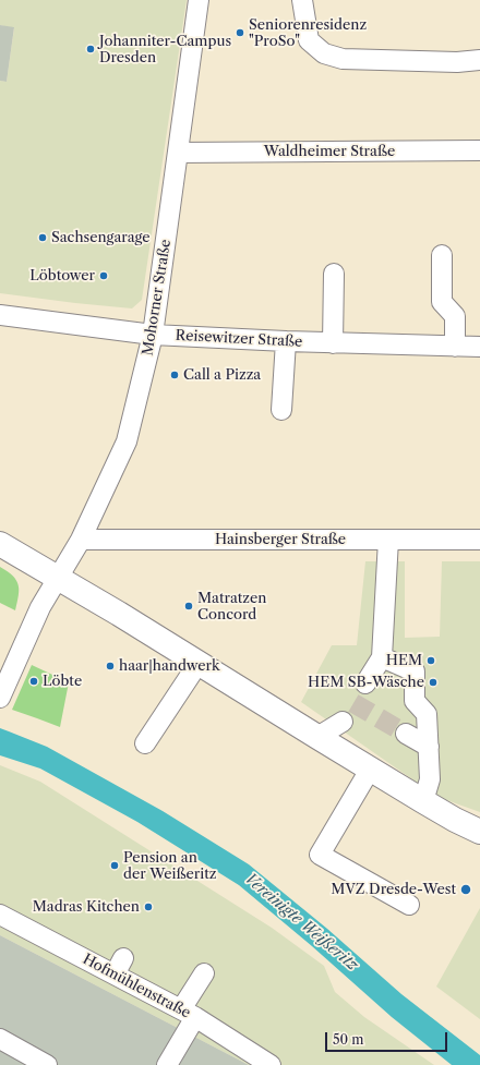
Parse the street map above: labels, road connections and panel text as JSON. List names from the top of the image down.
{
  "streets": {
    "street": [
      "Waldheimer Straße",
      "Mohorner Straße",
      "Reisewitzer Straße",
      "Hainsberger Straße",
      "Hofmühlenstraße"
    ]
  },
  "crossings": [
    ["Waldheimer Straße", "Mohorner Straße"],
    ["Mohorner Straße", "Reisewitzer Straße"],
    ["Mohorner Straße", "Hainsberger Straße"]
  ],
  "water": ["Vereinigte Weißeritz"],
  "places": [
    "Seniorenresidenz \"ProSo\"",
    "Johanniter-Campus Dresden",
    "Sachsengarage",
    "Löbtower",
    "Call a Pizza",
    "Matratzen Concord",
    "HEM",
    "haar|handwerk",
    "Löbte",
    "HEM SB-Wäsche",
    "Pension an der Weißeritz",
    "MVZ Dresde-West",
    "Madras Kitchen"
  ],
  "scale_bar": "50 m"
}
